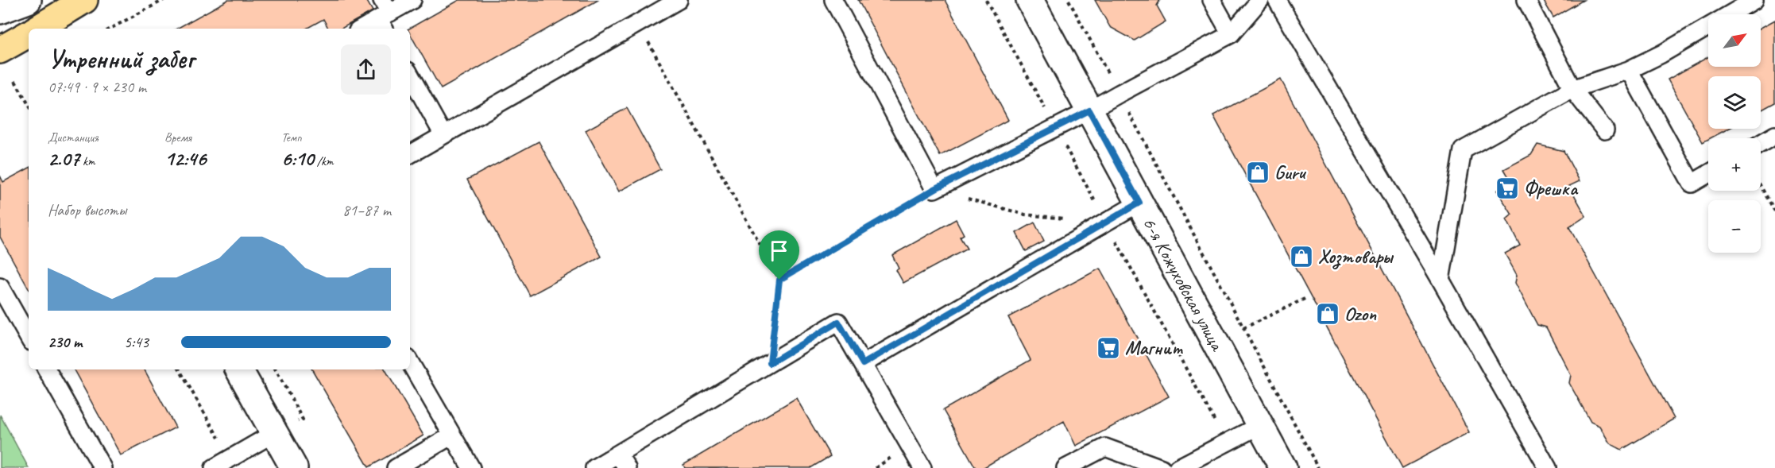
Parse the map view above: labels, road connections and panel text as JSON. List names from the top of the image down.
{
  "streets": {
    "street": ["6-я Кожуховская улица"]
  },
  "places": {
    "shop": ["Guru", "Хозтовары", "Ozon"],
    "supermarket": ["Фрешка", "Магнит"]
  },
  "north": "top right",
  "page": {
    "map_buttons": ["+", "−"],
    "heading": ["Утренний забег", "07:49 · 9 × 230 m"],
    "stats": [
      ["Дистанция", "2.07 km"],
      ["Время", "12:46"],
      ["Темп", "6:10 /km"]
    ],
    "chart": ["Набор высоты", "81–87 m"],
    "list": [
      {
        "name": "230 m",
        "note": "5:43"
      }
    ]
  }
}
